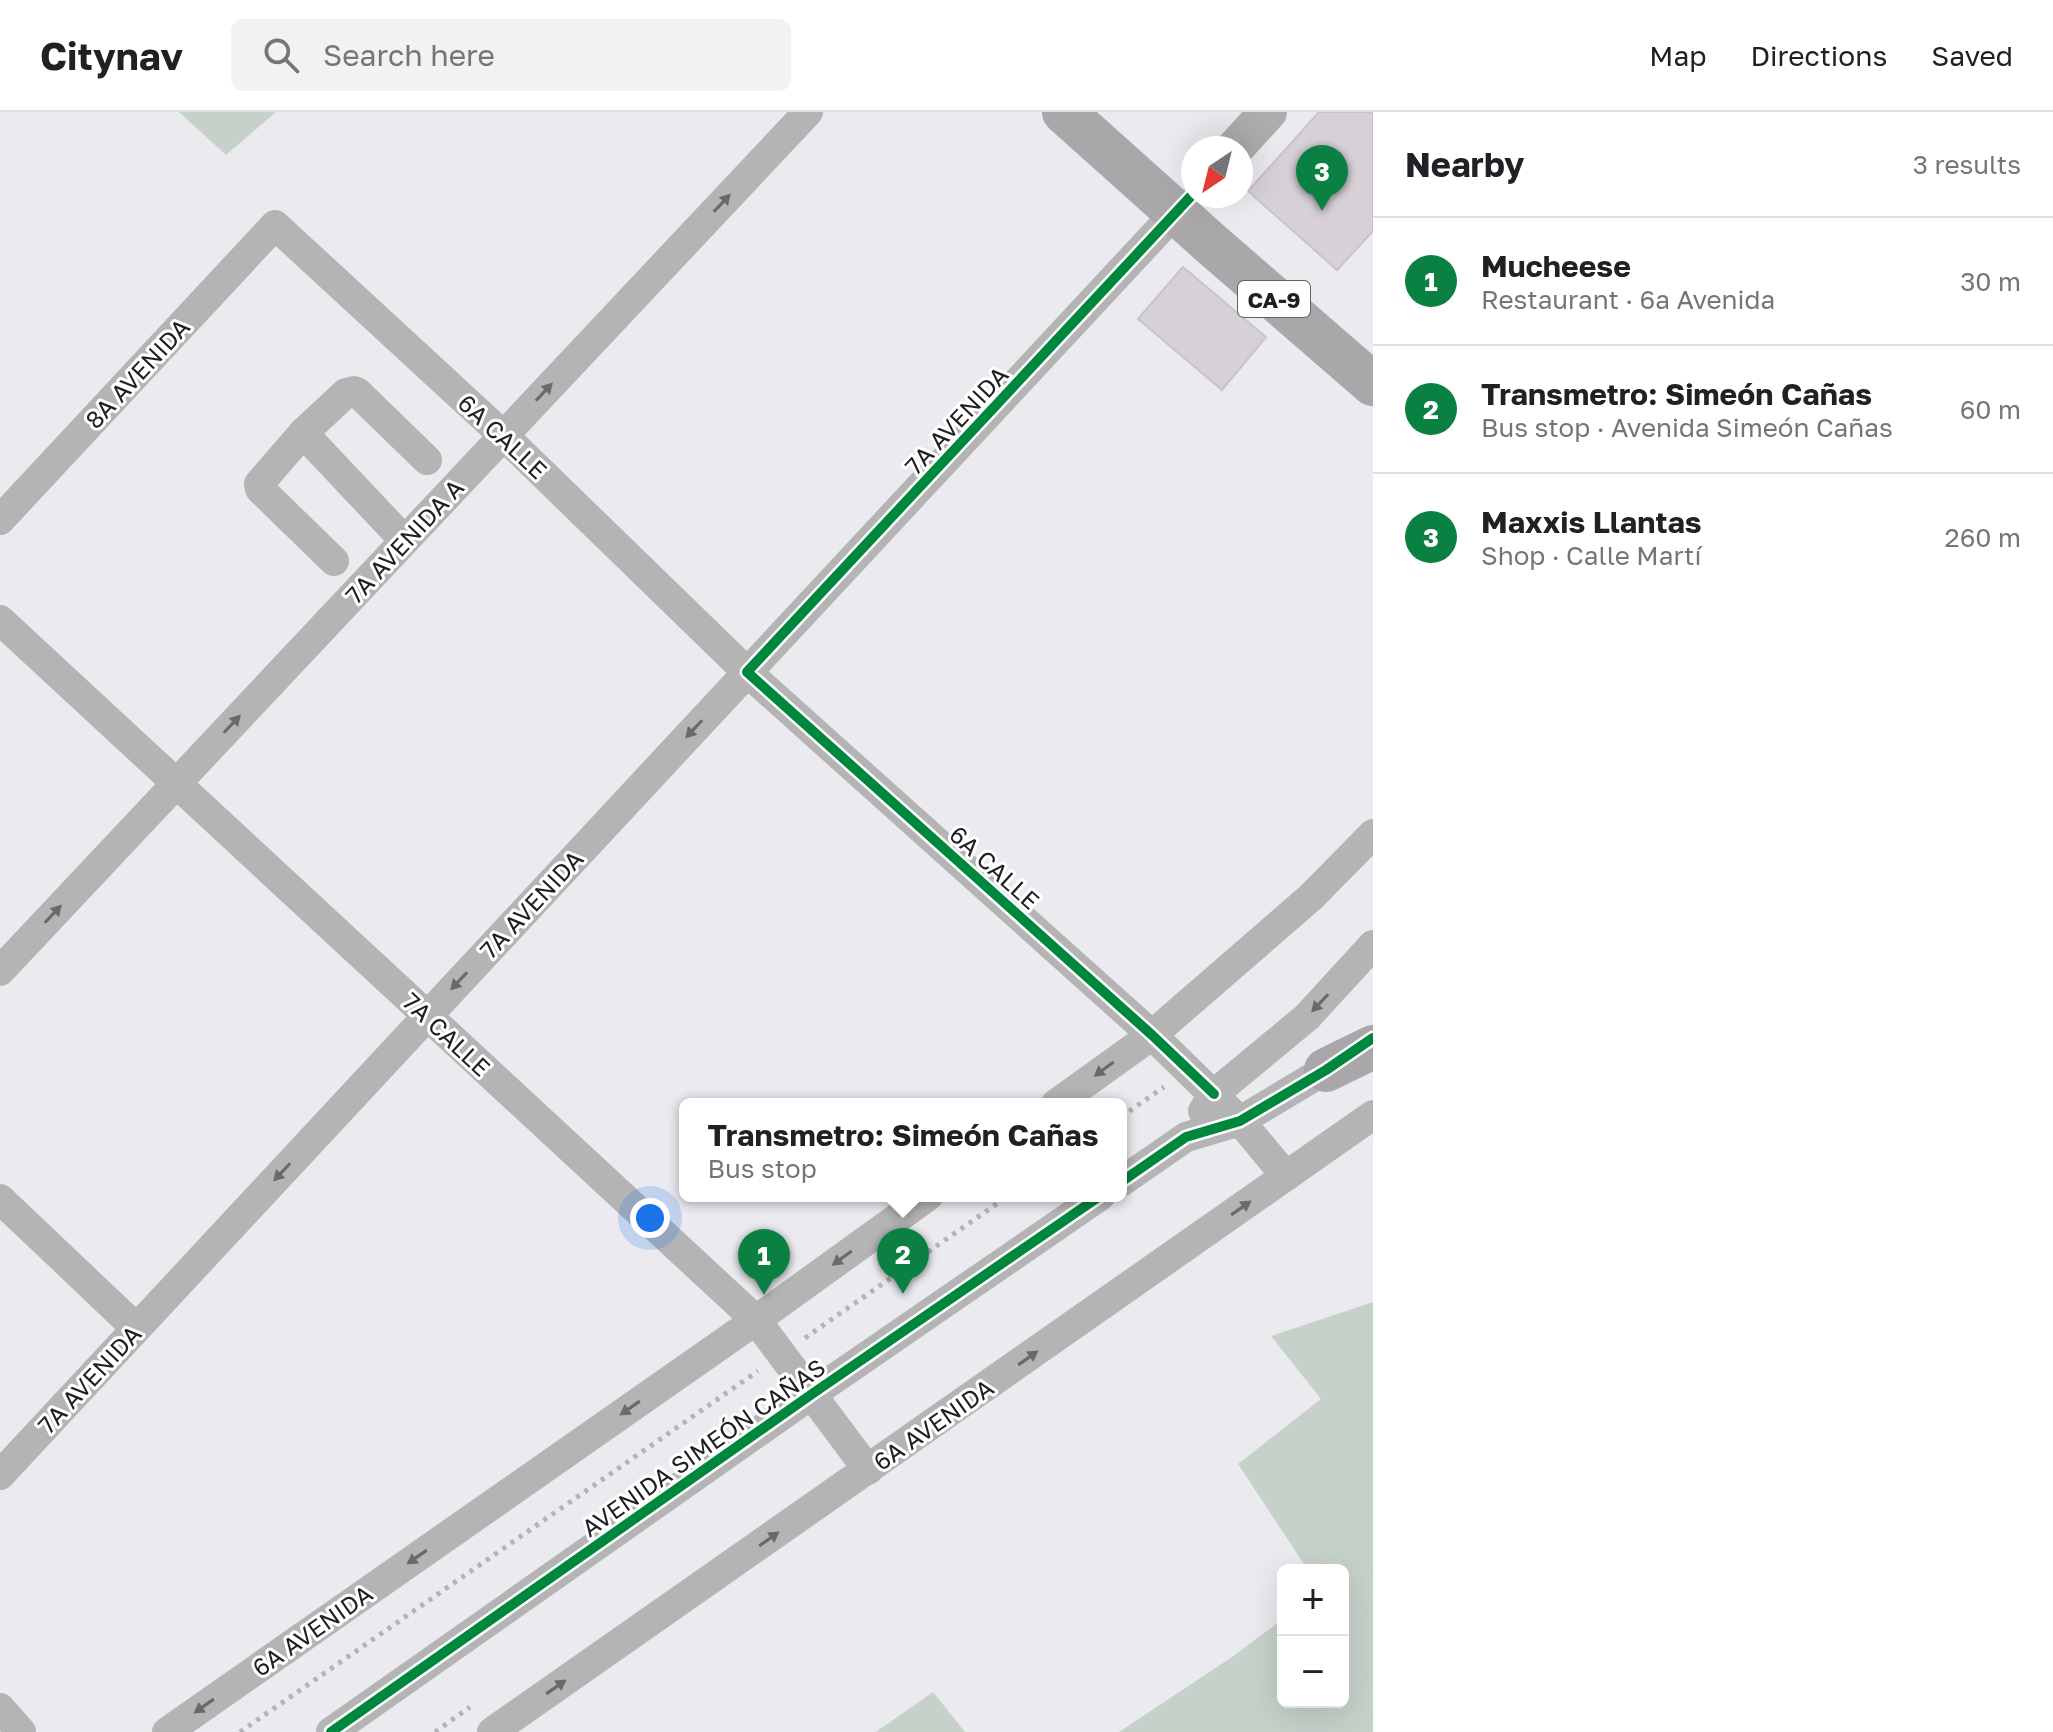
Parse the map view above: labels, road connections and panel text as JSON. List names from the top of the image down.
{
  "streets": {
    "highway": ["CA-9"],
    "street": [
      "8A AVENIDA",
      "7A AVENIDA",
      "6A CALLE",
      "7A AVENIDA A",
      "7A CALLE",
      "6A AVENIDA",
      "AVENIDA SIMEÓN CAÑAS"
    ]
  },
  "crossings": [
    ["8A AVENIDA", "6A CALLE"],
    ["7A AVENIDA", "6A CALLE"],
    ["7A AVENIDA", "7A CALLE"],
    ["6A CALLE", "7A AVENIDA A"],
    ["6A CALLE", "6A AVENIDA"],
    ["7A AVENIDA A", "7A CALLE"],
    ["7A CALLE", "6A AVENIDA"],
    ["7A CALLE", "AVENIDA SIMEÓN CAÑAS"]
  ],
  "one_way": ["7A AVENIDA", "7A AVENIDA A"],
  "north": "bottom left",
  "page": {
    "header": "Citynav",
    "search": "Search here",
    "nav": ["Map", "Directions", "Saved"],
    "heading": ["Nearby", "3 results"],
    "pins": ["3", "2", "1"],
    "list": [
      {
        "mark": "1",
        "name": "Mucheese",
        "note": "Restaurant · 6a Avenida",
        "value": "30 m"
      },
      {
        "mark": "2",
        "name": "Transmetro: Simeón Cañas",
        "note": "Bus stop · Avenida Simeón Cañas",
        "value": "60 m"
      },
      {
        "mark": "3",
        "name": "Maxxis Llantas",
        "note": "Shop · Calle Martí",
        "value": "260 m"
      }
    ],
    "popup": ["Transmetro: Simeón Cañas", "Bus stop"],
    "map_buttons": ["+", "−"]
  }
}
